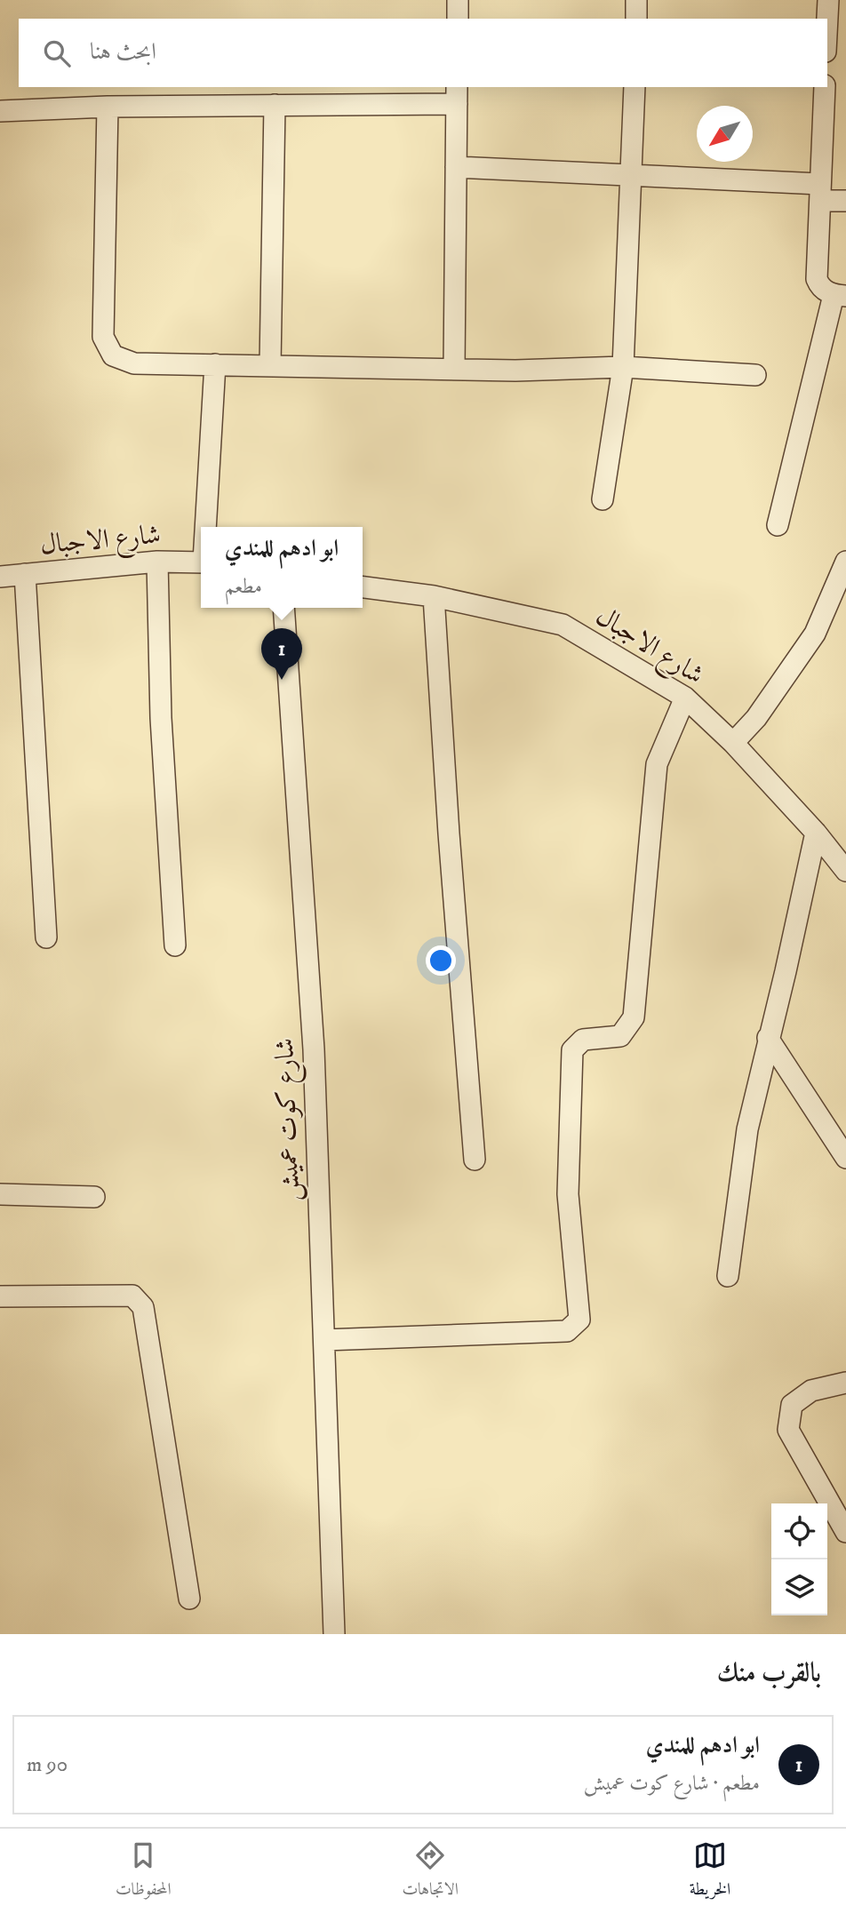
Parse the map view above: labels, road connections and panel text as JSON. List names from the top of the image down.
{
  "streets": {
    "street": ["شارع الاجبال", "شارع كوت عميش"]
  },
  "north": "bottom left",
  "page": {
    "search": "ابحث هنا",
    "popup": ["ابو ادهم للمندي", "مطعم"],
    "pins": "1",
    "heading": "بالقرب منك",
    "list": [
      {
        "mark": "1",
        "name": "ابو ادهم للمندي",
        "note": "مطعم · شارع كوت عميش",
        "value": "90 m"
      }
    ],
    "nav": ["الخريطة", "الاتجاهات", "المحفوظات"]
  }
}
